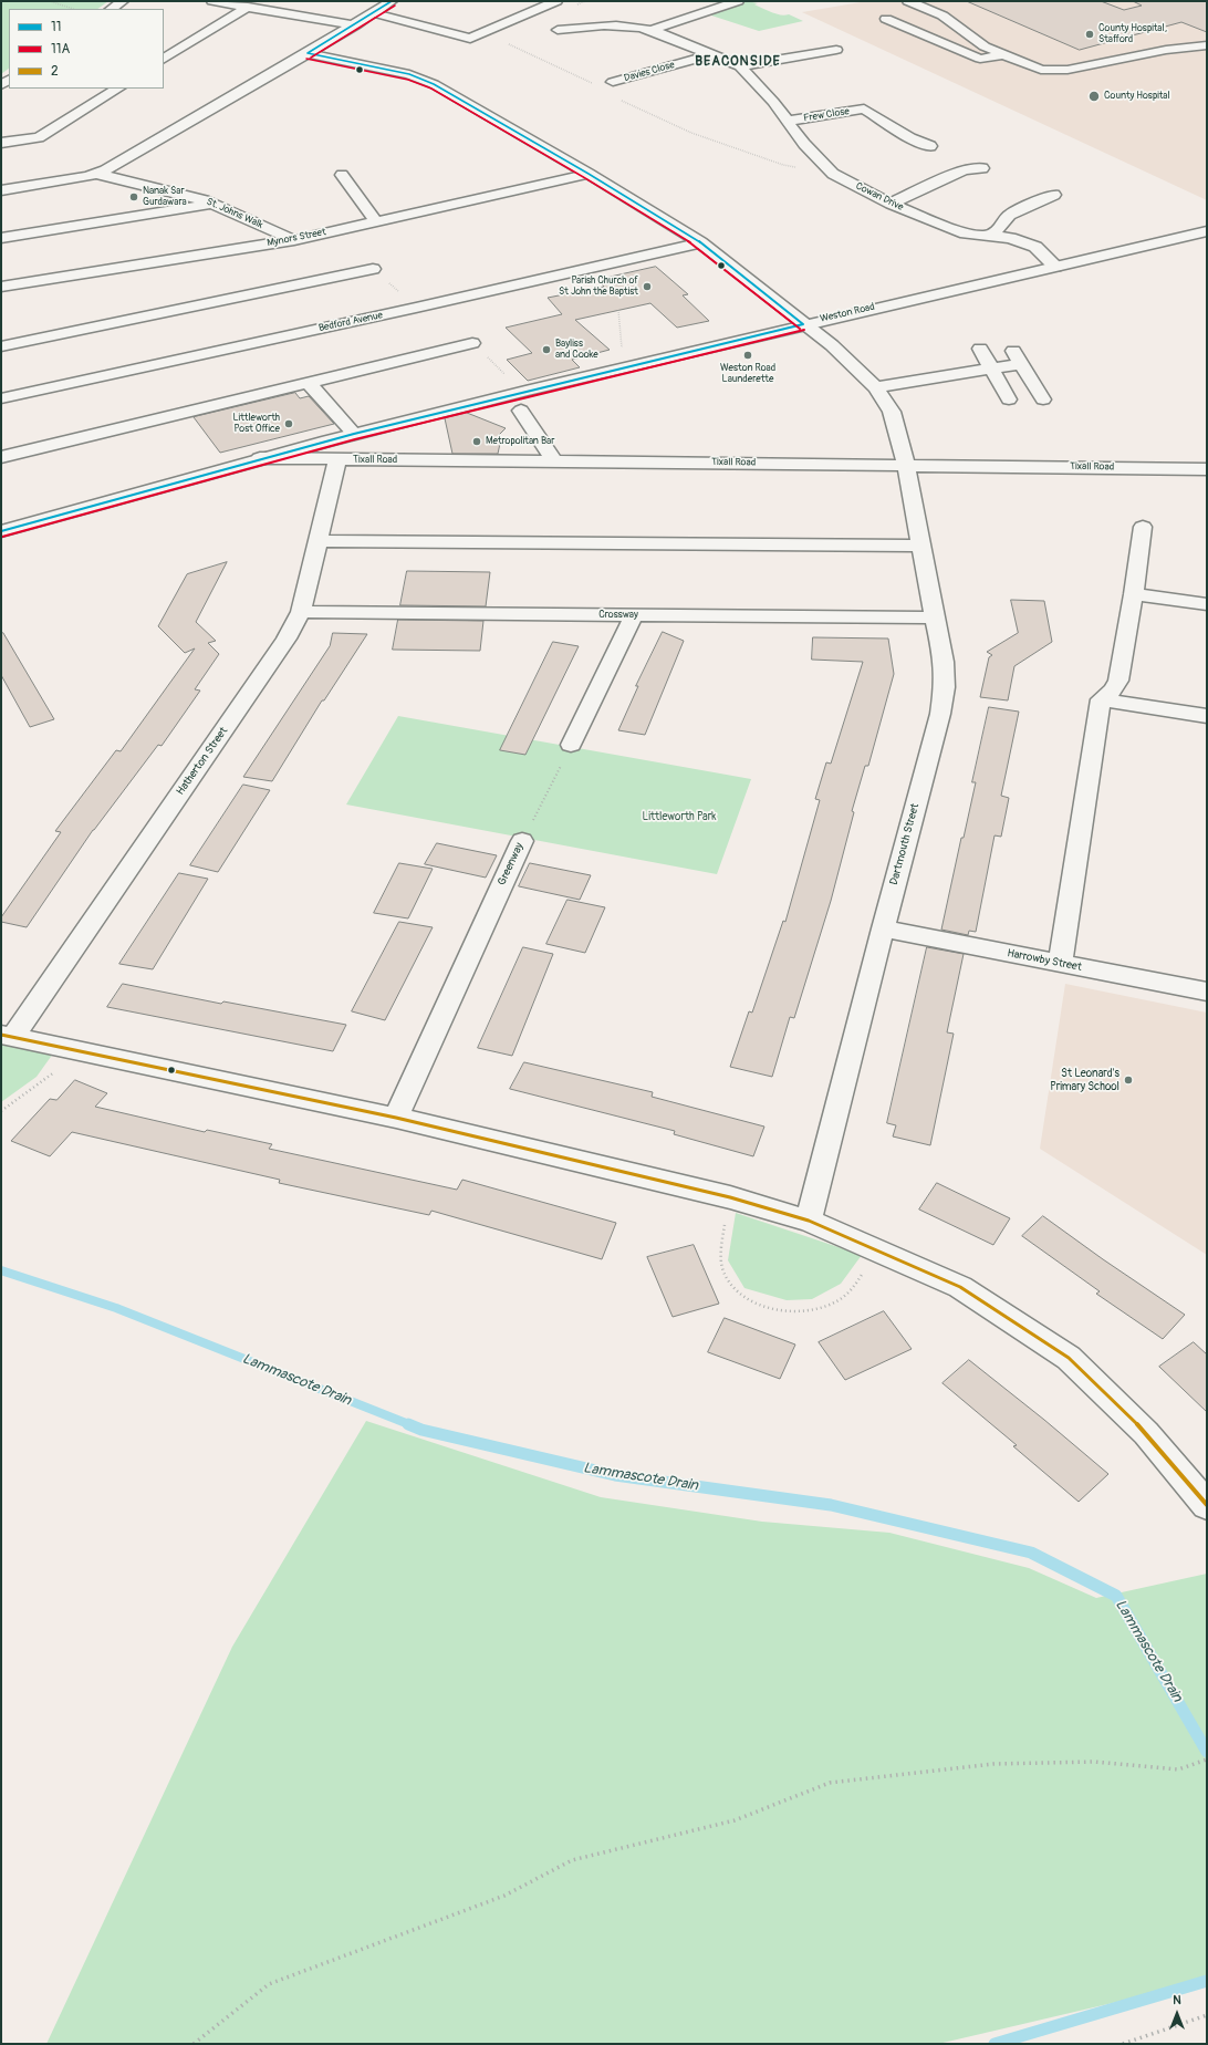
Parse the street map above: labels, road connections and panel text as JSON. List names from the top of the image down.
{
  "streets": {
    "main road": [
      "Davies Close",
      "Frew Close",
      "Cowan Drive",
      "St. Johns Walk",
      "Mynors Street",
      "Weston Road",
      "Bedford Avenue",
      "Tixall Road",
      "Crossway",
      "Hatherton Street",
      "Dartmouth Street",
      "Greenway",
      "Harrowby Street"
    ]
  },
  "crossings": [
    ["Davies Close", "Cowan Drive"],
    ["Frew Close", "Cowan Drive"],
    ["Cowan Drive", "Weston Road"],
    ["St. Johns Walk", "Mynors Street"],
    ["Mynors Street", "Dartmouth Street"],
    ["Weston Road", "Tixall Road"],
    ["Weston Road", "Dartmouth Street"],
    ["Bedford Avenue", "Dartmouth Street"],
    ["Tixall Road", "Hatherton Street"],
    ["Tixall Road", "Dartmouth Street"],
    ["Crossway", "Hatherton Street"],
    ["Crossway", "Dartmouth Street"],
    ["Dartmouth Street", "Harrowby Street"]
  ],
  "districts": ["BEACONSIDE"],
  "water": ["Lammascote Drain"],
  "parks": ["Littleworth Park"],
  "places": [
    "County Hospital, Stafford",
    "County Hospital",
    "Nanak Sar Gurdawara",
    "Parish Church of St John the Baptist",
    "Bayliss and Cooke",
    "Weston Road Launderette",
    "Littleworth Post Office",
    "Metropolitan Bar",
    "St Leonard's Primary School"
  ],
  "lines": ["transit line 11", "transit line 11A", "transit line 2"],
  "legend": ["11", "11A", "2"],
  "north": "top"
}
